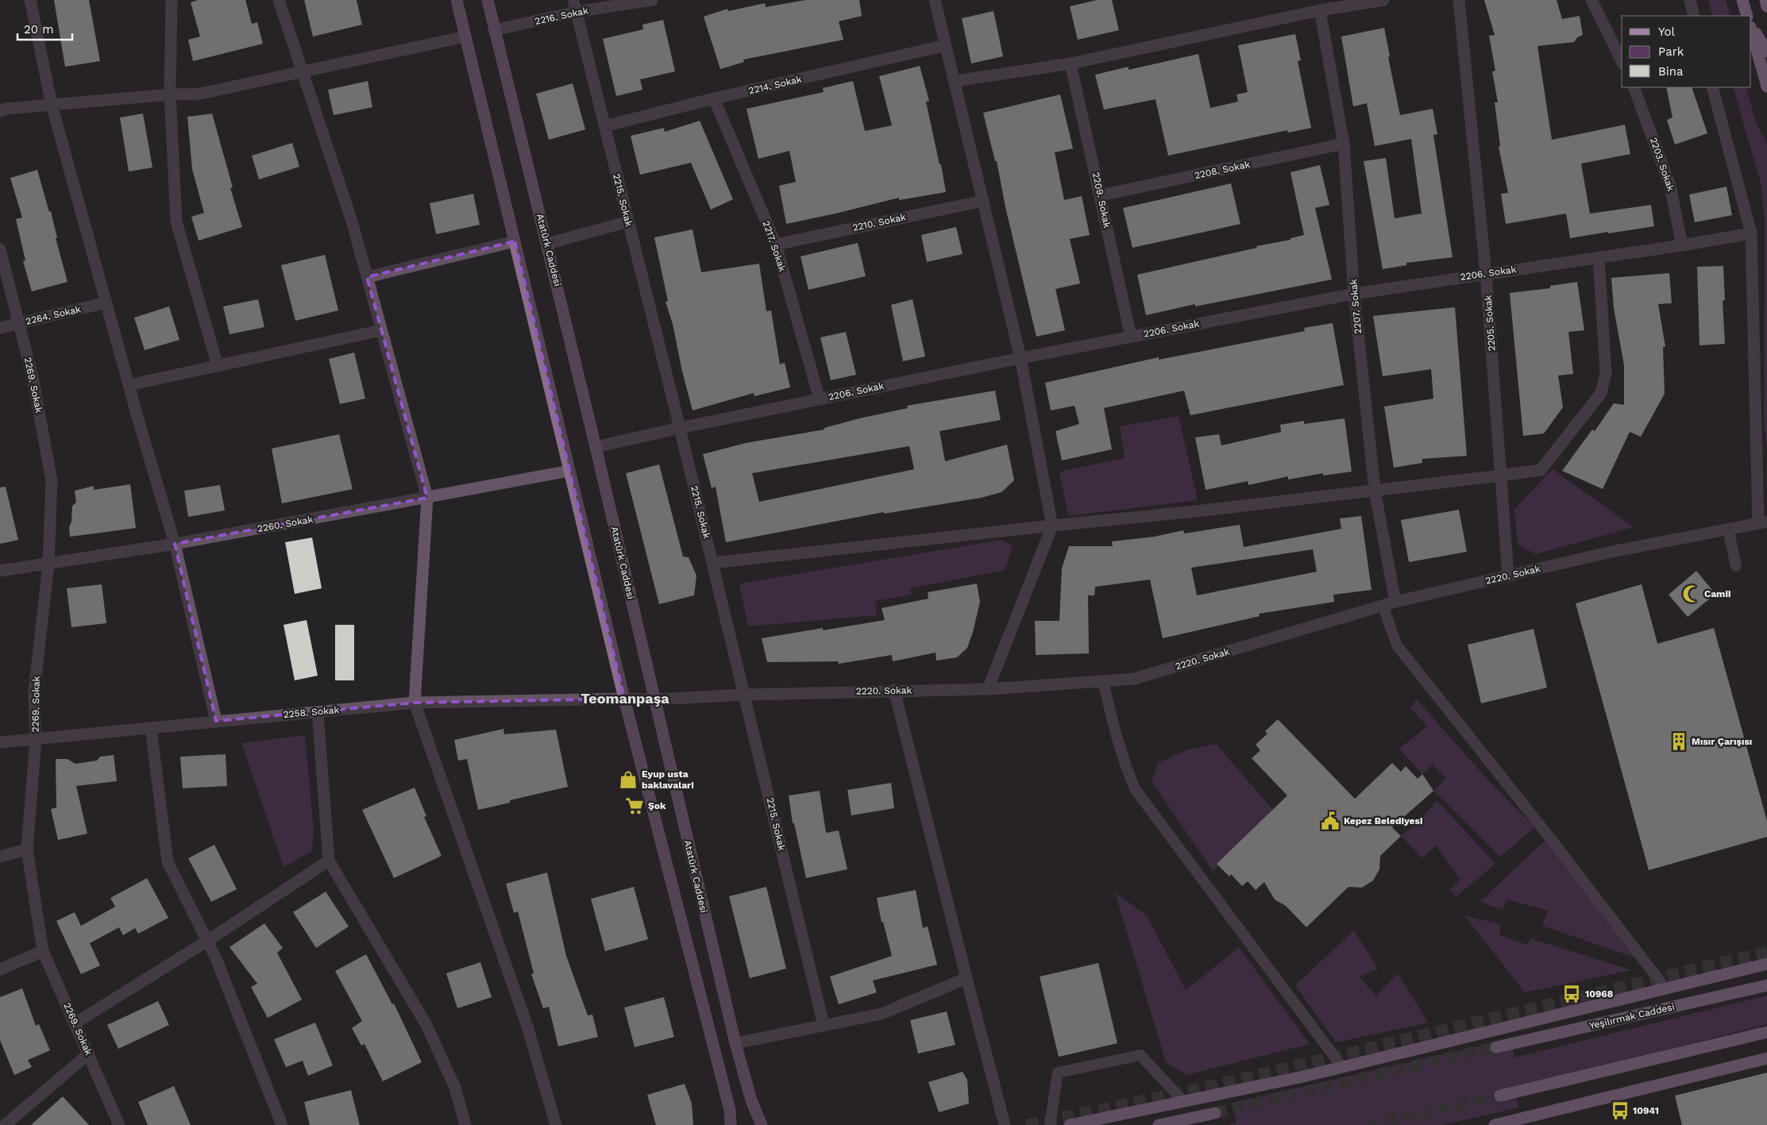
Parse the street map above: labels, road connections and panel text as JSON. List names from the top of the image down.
{
  "streets": {
    "main road": ["Atatürk Caddesi", "Yeşilırmak Caddesi"],
    "street": [
      "2216. Sokak",
      "2214. Sokak",
      "2203. Sokak",
      "2208. Sokak",
      "2215. Sokak",
      "2209. Sokak",
      "2210. Sokak",
      "2217. Sokak",
      "2206. Sokak",
      "2207. Sokak",
      "2264. Sokak",
      "2205. Sokak",
      "2269. Sokak",
      "2260. Sokak",
      "2220. Sokak",
      "2258. Sokak"
    ]
  },
  "crossings": [
    ["2216. Sokak", "2215. Sokak"],
    ["2216. Sokak", "Atatürk Caddesi"],
    ["2214. Sokak", "2215. Sokak"],
    ["2214. Sokak", "2217. Sokak"],
    ["2203. Sokak", "2206. Sokak"],
    ["2208. Sokak", "2209. Sokak"],
    ["2208. Sokak", "2207. Sokak"],
    ["2215. Sokak", "2206. Sokak"],
    ["2215. Sokak", "2220. Sokak"],
    ["2209. Sokak", "2206. Sokak"],
    ["2210. Sokak", "2217. Sokak"],
    ["2217. Sokak", "2206. Sokak"],
    ["Atatürk Caddesi", "2206. Sokak"],
    ["Atatürk Caddesi", "2220. Sokak"],
    ["2206. Sokak", "2207. Sokak"],
    ["2206. Sokak", "2205. Sokak"],
    ["2207. Sokak", "2220. Sokak"],
    ["2264. Sokak", "2269. Sokak"],
    ["2205. Sokak", "2220. Sokak"],
    ["2269. Sokak", "2260. Sokak"],
    ["2269. Sokak", "2258. Sokak"],
    ["2220. Sokak", "2258. Sokak"]
  ],
  "districts": ["Teomanpaşa"],
  "places": {
    "mosque": ["Camii"],
    "building": ["Mısır Çarışısı"],
    "shop": ["Eyup usta baklavalari"],
    "supermarket": ["Şok"],
    "public building": ["Kepez Belediyesi"],
    "bus stop": ["10968", "10941"]
  },
  "legend": ["Yol", "Park", "Bina"],
  "scale_bar": "20 m"
}
